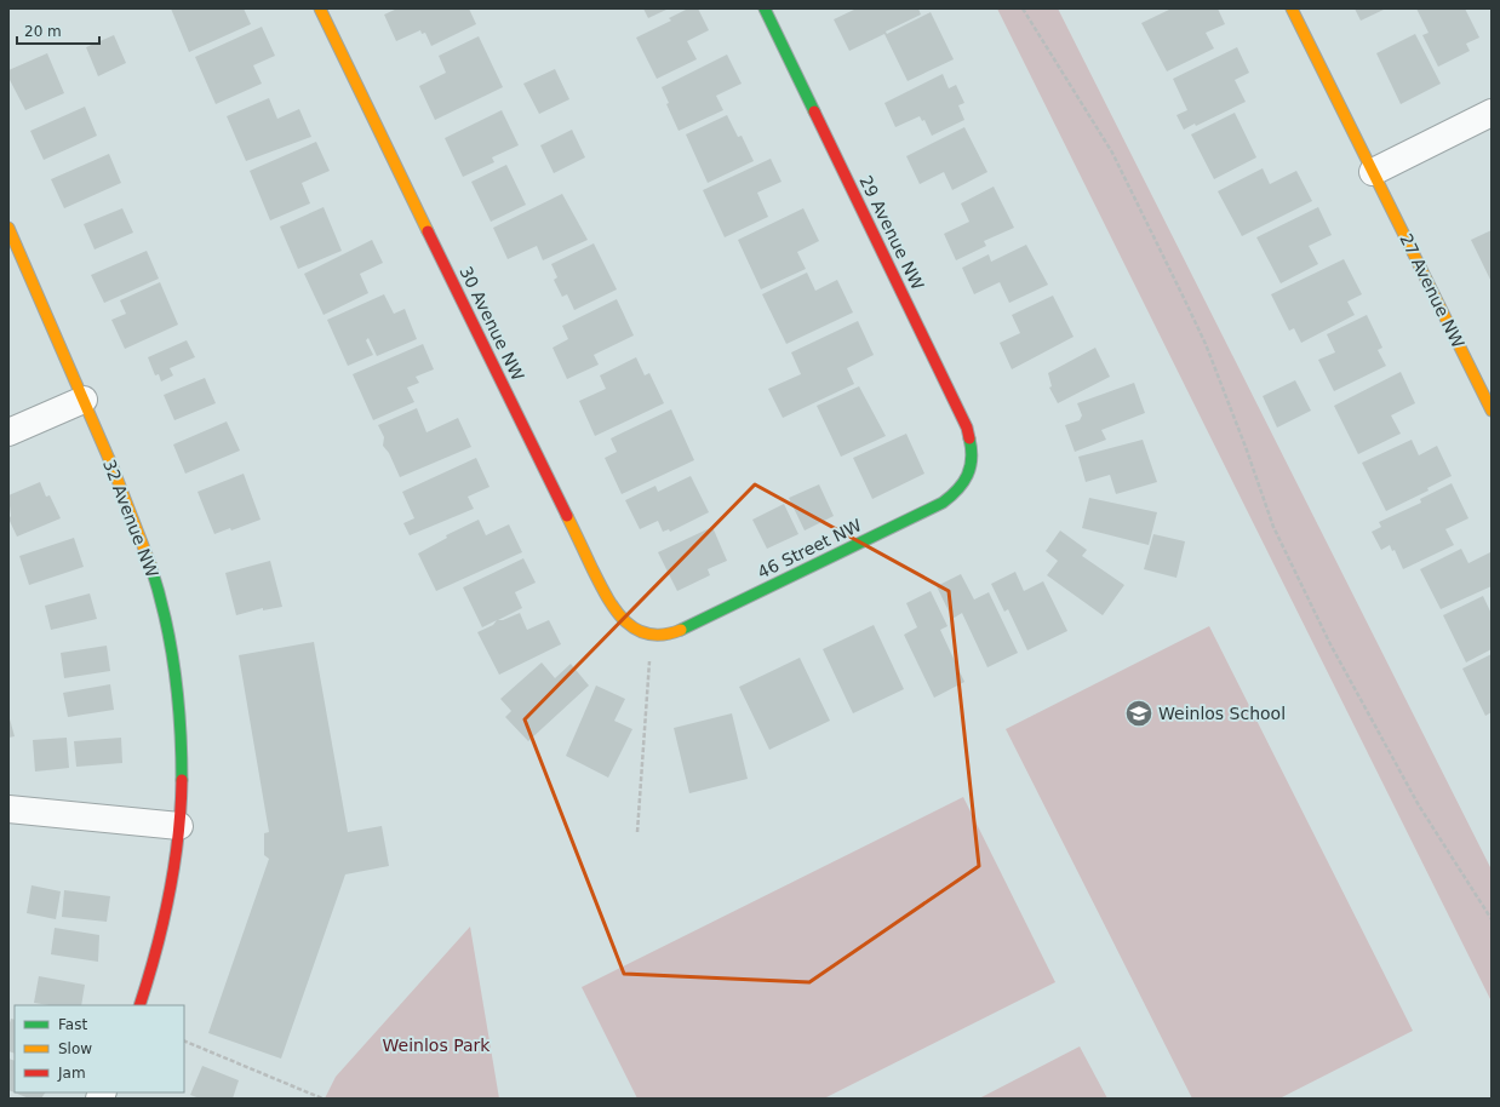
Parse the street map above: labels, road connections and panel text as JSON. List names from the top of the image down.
{
  "streets": {
    "street": [
      "29 Avenue NW",
      "27 Avenue NW",
      "30 Avenue NW",
      "32 Avenue NW",
      "46 Street NW"
    ]
  },
  "crossings": [
    ["29 Avenue NW", "46 Street NW"],
    ["30 Avenue NW", "46 Street NW"]
  ],
  "parks": ["Weinlos Park"],
  "places": {
    "school or university": ["Weinlos School"]
  },
  "legend": ["Fast", "Slow", "Jam"],
  "scale_bar": "20 m"
}
